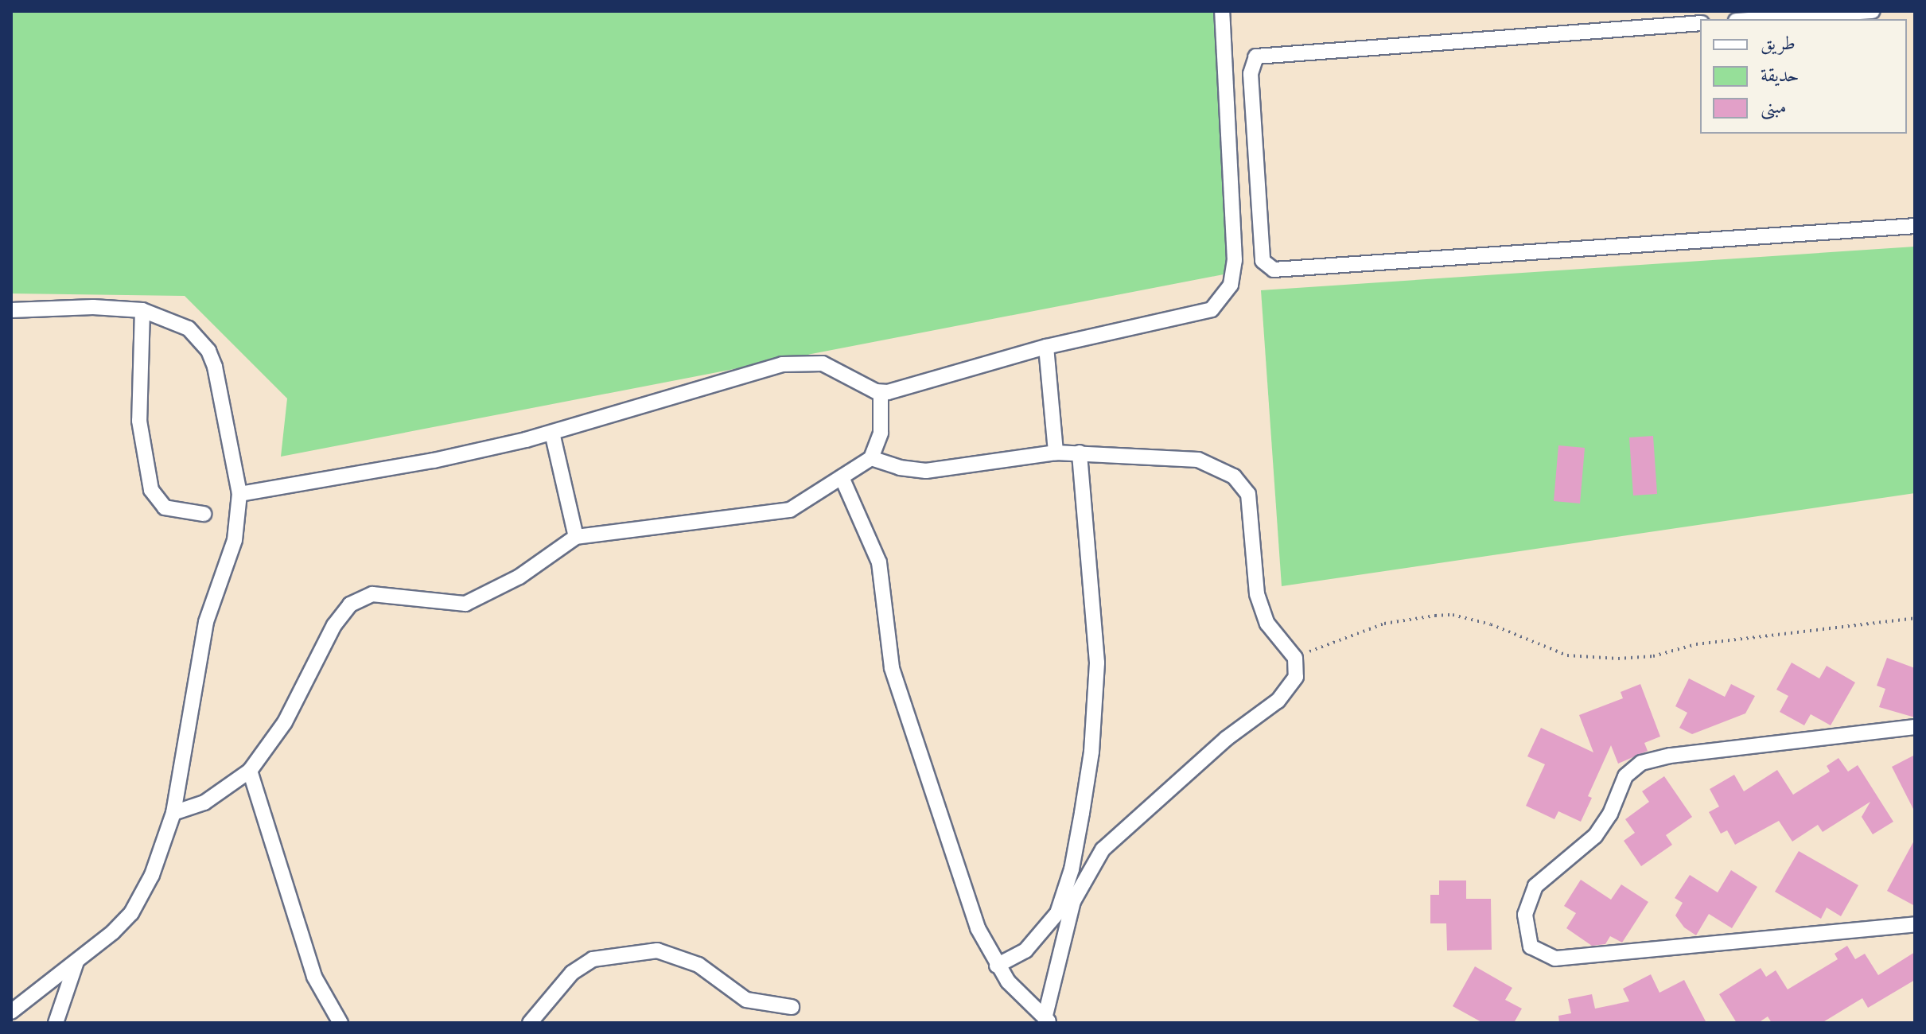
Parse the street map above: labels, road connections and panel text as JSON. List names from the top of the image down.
{
  "legend": ["طريق", "حديقة", "مبنى"]
}
